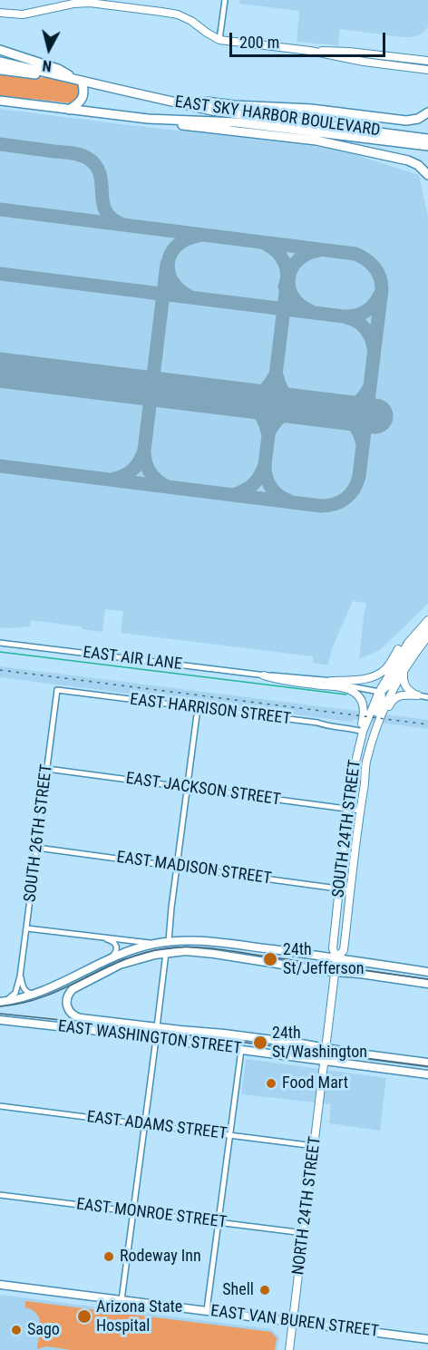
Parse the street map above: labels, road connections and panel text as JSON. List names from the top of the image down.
{
  "streets": {
    "highway": ["EAST SKY HARBOR BOULEVARD"],
    "main road": [
      "SOUTH 24TH STREET",
      "EAST WASHINGTON STREET",
      "NORTH 24TH STREET",
      "EAST VAN BUREN STREET"
    ],
    "street": [
      "EAST AIR LANE",
      "EAST HARRISON STREET",
      "EAST JACKSON STREET",
      "SOUTH 26TH STREET",
      "EAST MADISON STREET",
      "EAST ADAMS STREET",
      "EAST MONROE STREET"
    ]
  },
  "crossings": [
    ["EAST AIR LANE", "SOUTH 24TH STREET"],
    ["EAST HARRISON STREET", "SOUTH 24TH STREET"],
    ["EAST HARRISON STREET", "SOUTH 26TH STREET"],
    ["EAST JACKSON STREET", "SOUTH 24TH STREET"],
    ["EAST JACKSON STREET", "SOUTH 26TH STREET"],
    ["SOUTH 24TH STREET", "EAST MADISON STREET"],
    ["SOUTH 24TH STREET", "EAST WASHINGTON STREET"],
    ["SOUTH 24TH STREET", "NORTH 24TH STREET"],
    ["SOUTH 26TH STREET", "EAST MADISON STREET"],
    ["EAST WASHINGTON STREET", "NORTH 24TH STREET"],
    ["EAST ADAMS STREET", "NORTH 24TH STREET"],
    ["NORTH 24TH STREET", "EAST MONROE STREET"],
    ["NORTH 24TH STREET", "EAST VAN BUREN STREET"]
  ],
  "places": [
    "24th St/Jefferson",
    "24th St/Washington",
    "Food Mart",
    "Rodeway Inn",
    "Shell",
    "Arizona State Hospital",
    "Sago"
  ],
  "scale_bar": "200 m",
  "north": "bottom"
}
